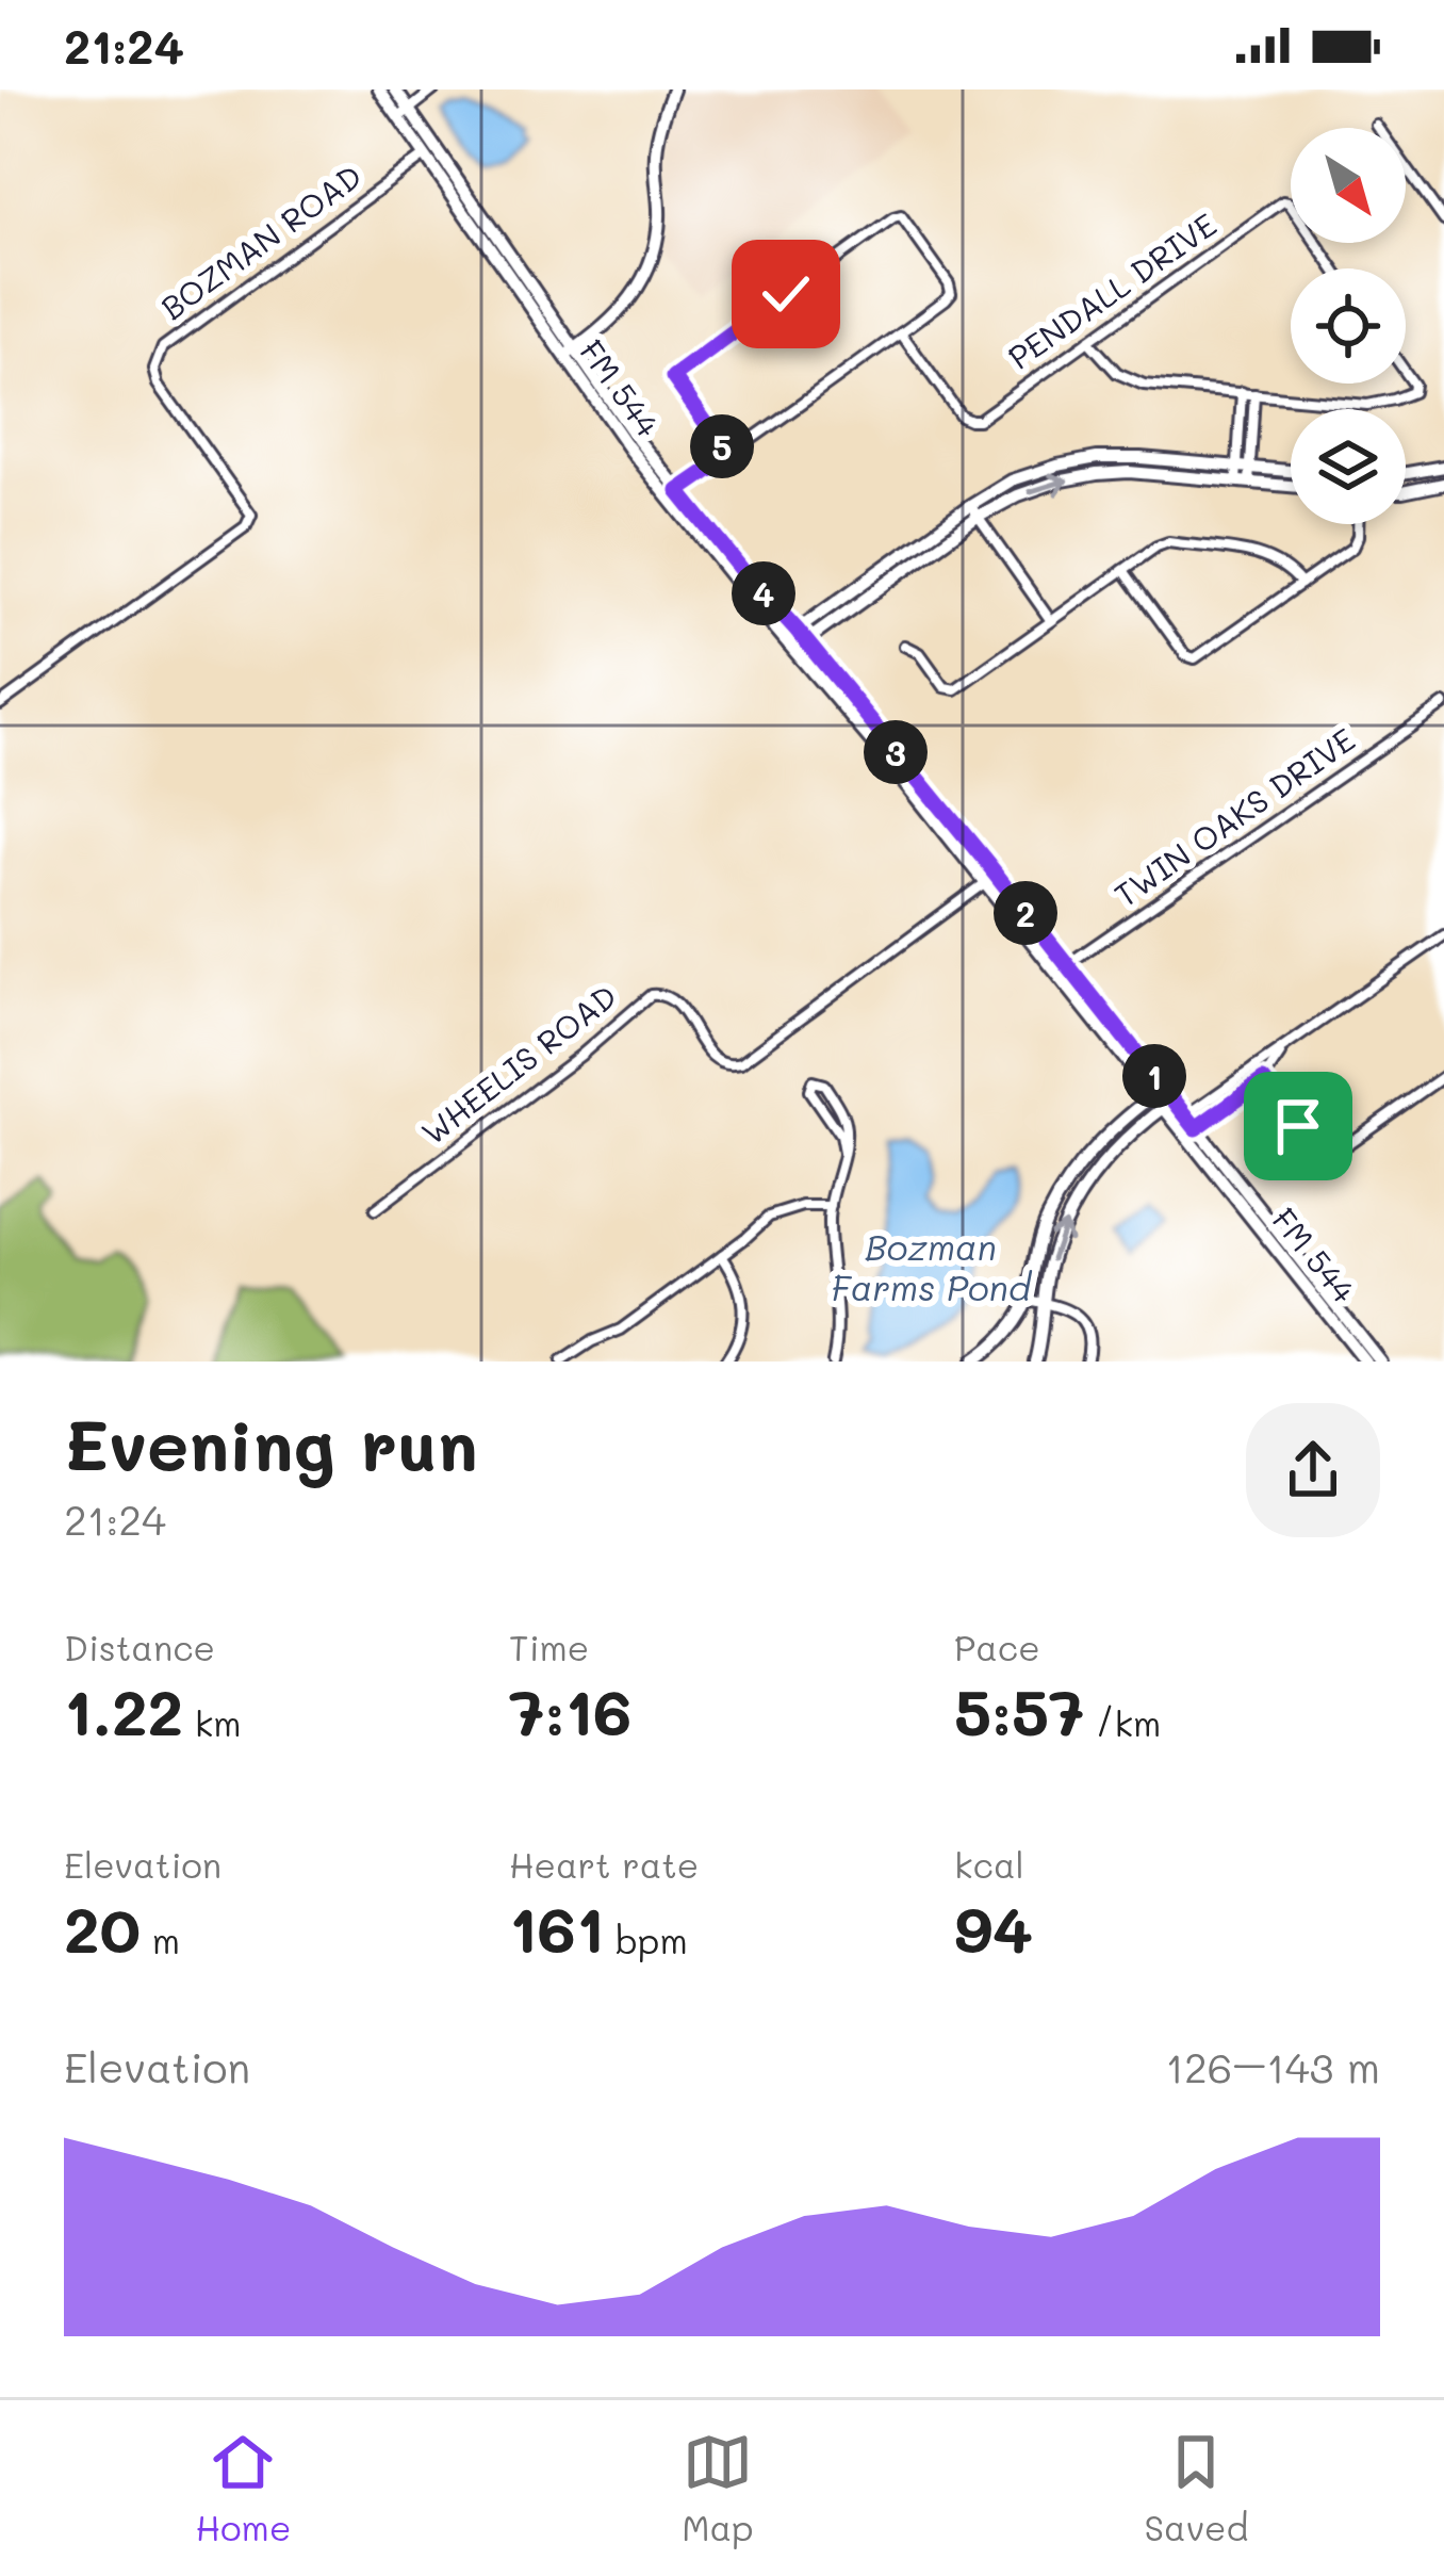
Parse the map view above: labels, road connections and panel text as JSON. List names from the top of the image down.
{
  "streets": {
    "main road": ["FM 544"],
    "street": [
      "BOZMAN ROAD",
      "PENDALL DRIVE",
      "TWIN OAKS DRIVE",
      "WHEELIS ROAD"
    ]
  },
  "crossings": [
    ["BOZMAN ROAD", "FM 544"],
    ["FM 544", "TWIN OAKS DRIVE"],
    ["FM 544", "WHEELIS ROAD"]
  ],
  "water": ["Bozman Farms Pond"],
  "north": "bottom right",
  "page": {
    "status": "21:24",
    "pins": [
      "5",
      "4",
      "3",
      "2",
      "1"
    ],
    "heading": ["Evening run", "21:24"],
    "stats": [
      ["Distance", "1.22 km"],
      ["Time", "7:16"],
      ["Pace", "5:57 /km"],
      ["Elevation", "20 m"],
      ["Heart rate", "161 bpm"],
      ["kcal", "94"]
    ],
    "chart": ["Elevation", "126–143 m"],
    "tabs": ["Home", "Map", "Saved"]
  }
}
